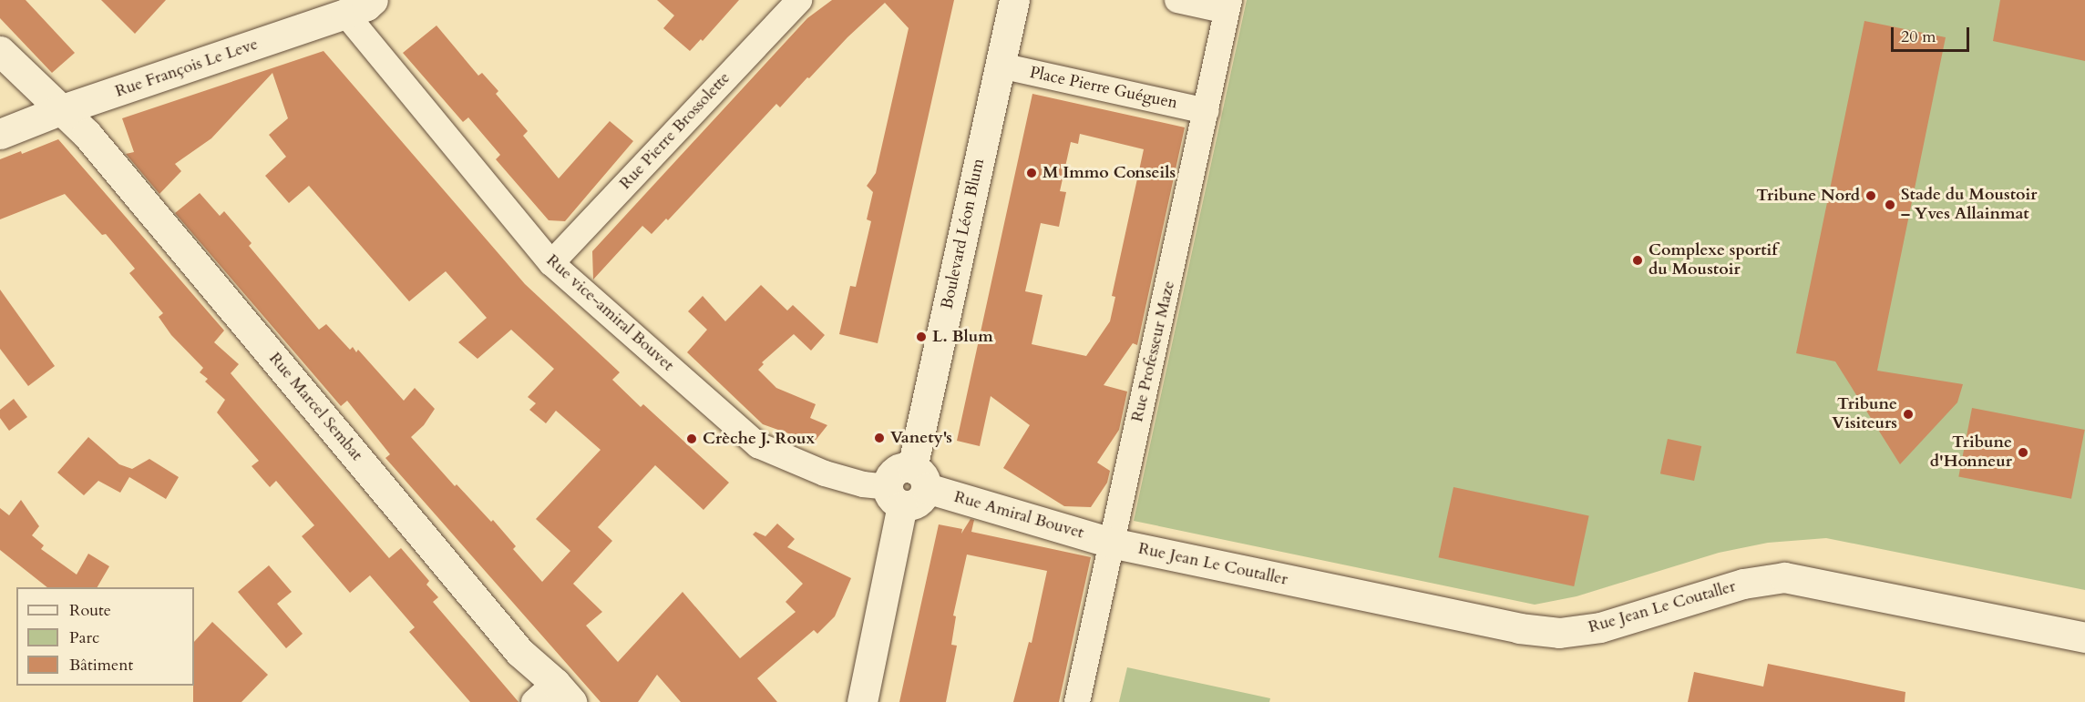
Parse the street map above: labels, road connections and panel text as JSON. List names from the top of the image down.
{
  "streets": {
    "street": [
      "Rue François Le Leve",
      "Place Pierre Guéguen",
      "Rue Pierre Brossolette",
      "Boulevard Léon Blum",
      "Rue vice-amiral Bouvet",
      "Rue Professeur Maze",
      "Rue Marcel Sembat",
      "Rue Amiral Bouvet",
      "Rue Jean Le Coutaller"
    ]
  },
  "crossings": [
    ["Rue François Le Leve", "Rue vice-amiral Bouvet"],
    ["Rue François Le Leve", "Rue Marcel Sembat"],
    ["Place Pierre Guéguen", "Boulevard Léon Blum"],
    ["Place Pierre Guéguen", "Rue Professeur Maze"],
    ["Rue Pierre Brossolette", "Rue vice-amiral Bouvet"],
    ["Boulevard Léon Blum", "Rue Amiral Bouvet"],
    ["Rue Professeur Maze", "Rue Amiral Bouvet"],
    ["Rue Professeur Maze", "Rue Jean Le Coutaller"],
    ["Rue Amiral Bouvet", "Rue Jean Le Coutaller"]
  ],
  "places": [
    "M Immo Conseils",
    "Tribune Nord",
    "Stade du Moustoir – Yves Allainmat",
    "Complexe sportif du Moustoir",
    "L. Blum",
    "Tribune Visiteurs",
    "Vanety's",
    "Crèche J. Roux",
    "Tribune d'Honneur"
  ],
  "legend": ["Route", "Parc", "Bâtiment"],
  "scale_bar": "20 m"
}
